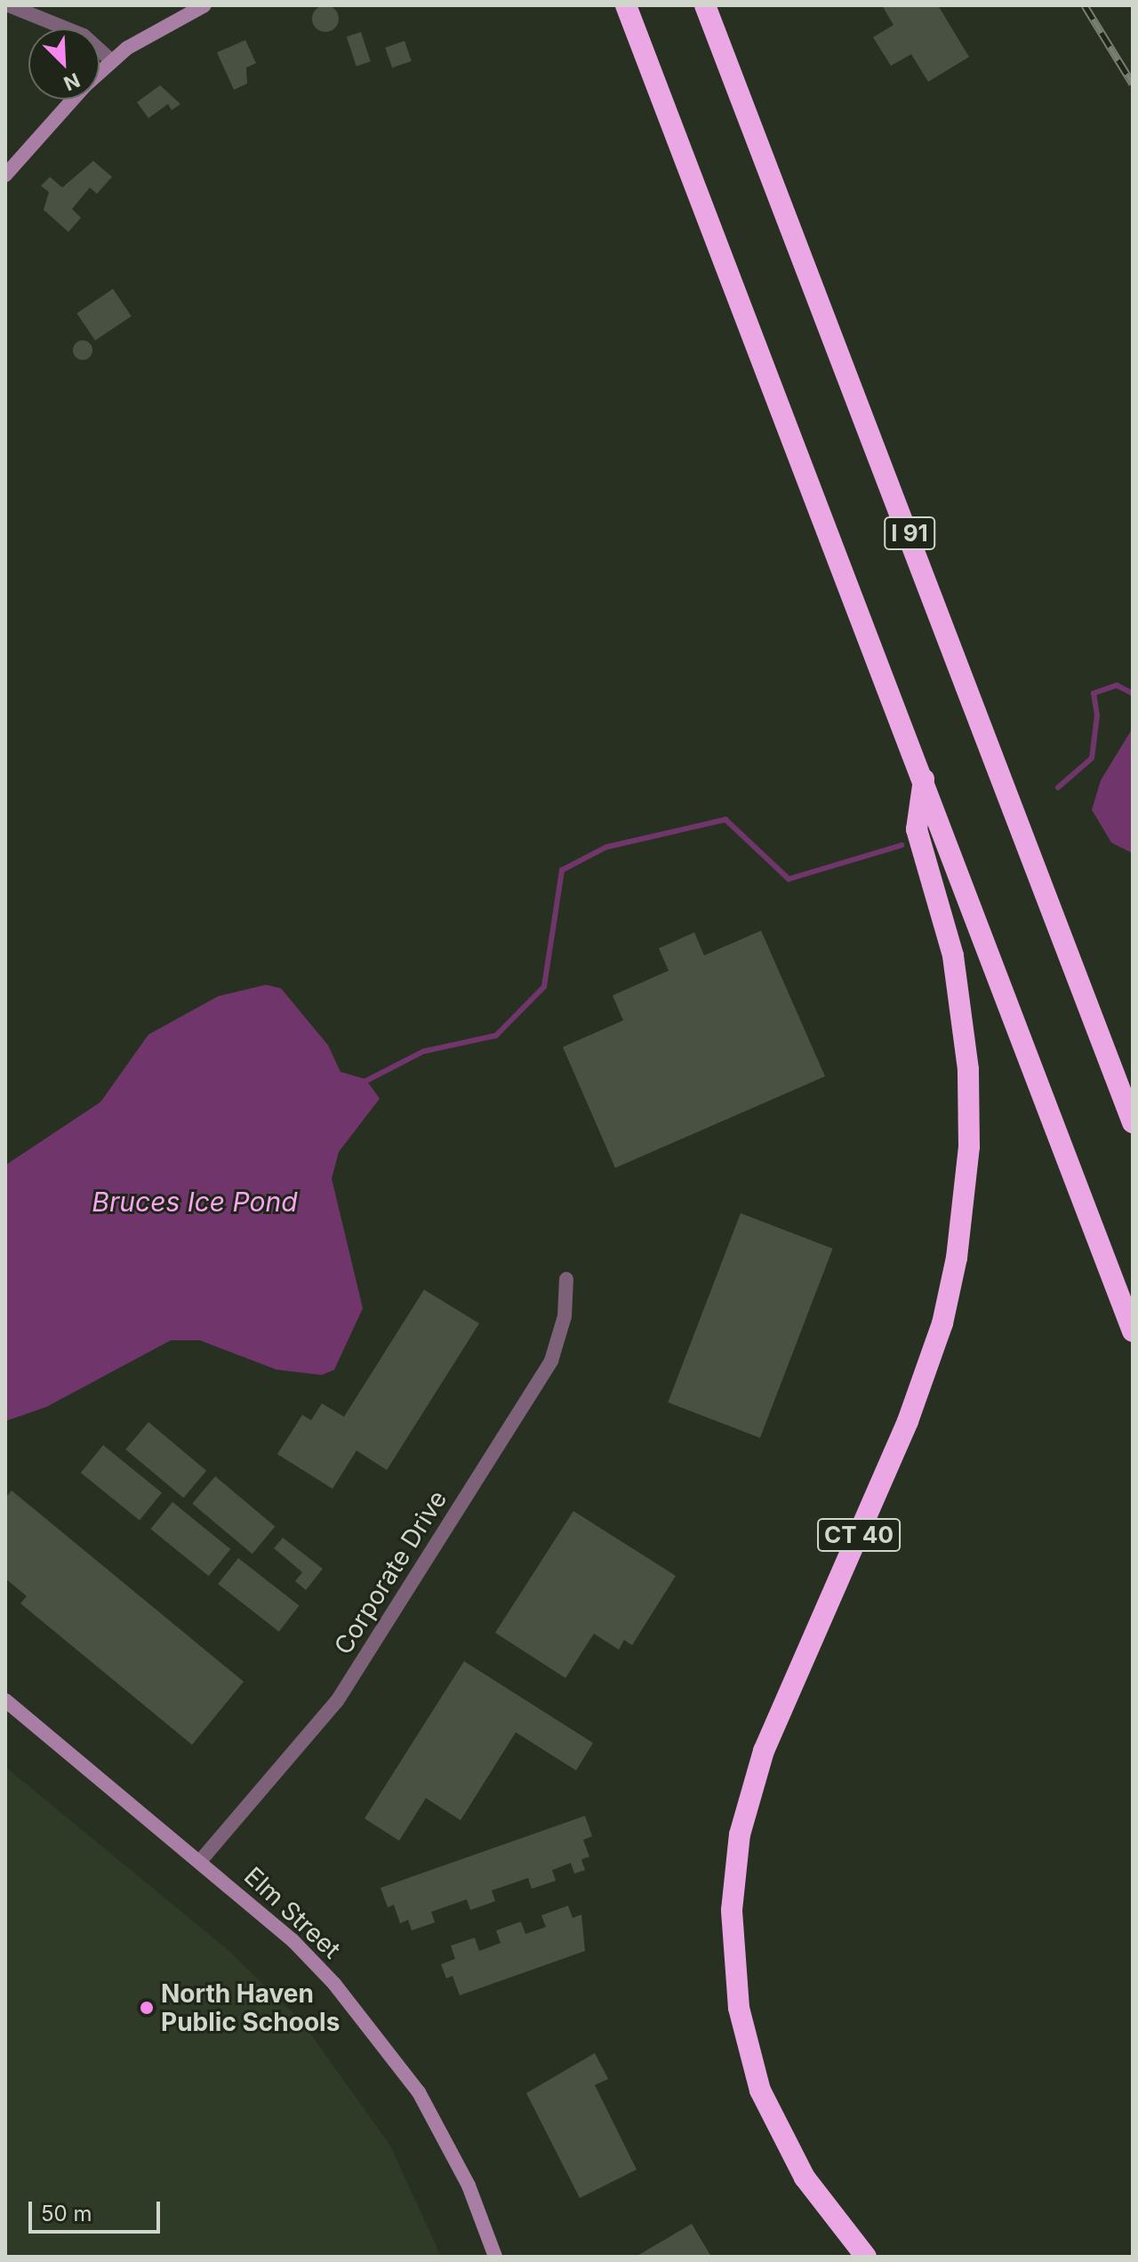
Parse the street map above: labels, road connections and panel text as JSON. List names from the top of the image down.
{
  "streets": {
    "highway": ["I 91", "CT 40"],
    "street": ["Corporate Drive", "Elm Street"]
  },
  "crossings": [
    ["Corporate Drive", "Elm Street"]
  ],
  "water": ["Bruces Ice Pond"],
  "places": ["North Haven Public Schools"],
  "scale_bar": "50 m",
  "north": "bottom right"
}
